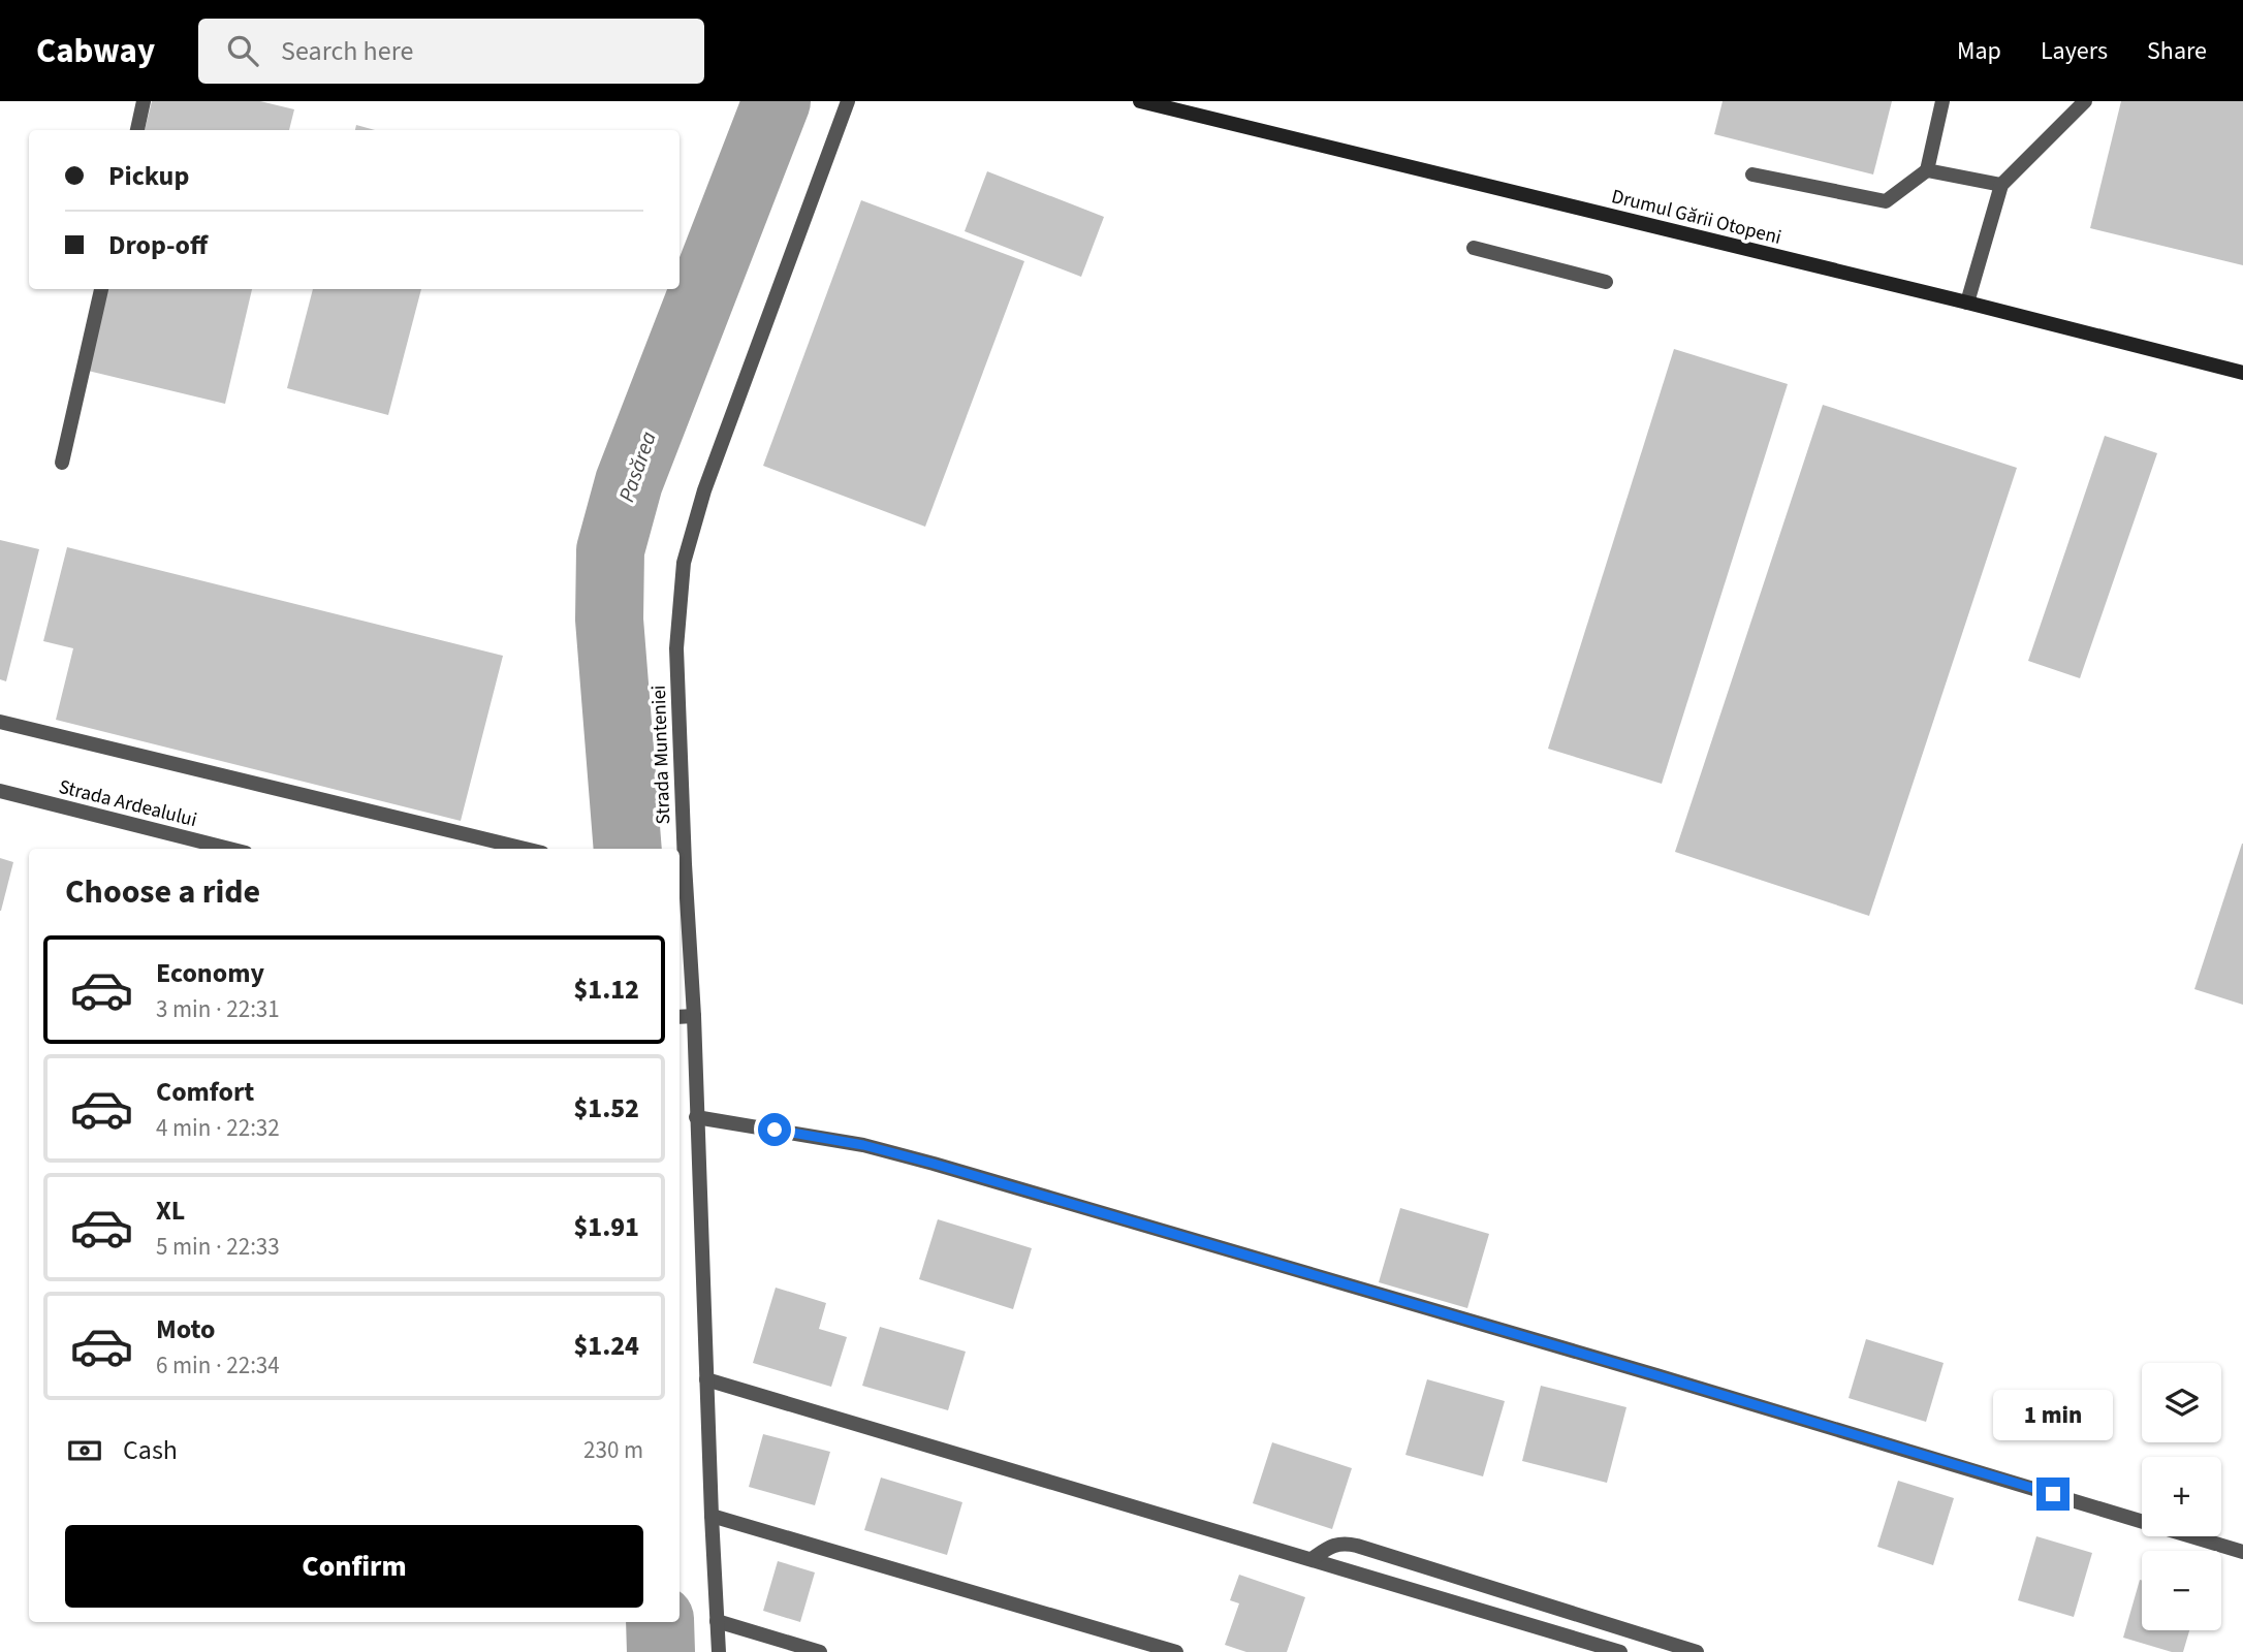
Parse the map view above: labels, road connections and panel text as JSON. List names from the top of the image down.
{
  "streets": {
    "main road": ["Drumul Gării Otopeni"],
    "street": ["Strada Munteniei", "Strada Ardealului"]
  },
  "water": ["Pasărea"],
  "page": {
    "header": "Cabway",
    "search": "Search here",
    "nav": ["Map", "Layers", "Share"],
    "banner": ["Pickup", "Drop-off"],
    "heading": "Choose a ride",
    "list": [
      {
        "name": "Economy",
        "note": "3 min · 22:31",
        "value": "$1.12"
      },
      {
        "name": "Comfort",
        "note": "4 min · 22:32",
        "value": "$1.52"
      },
      {
        "name": "XL",
        "note": "5 min · 22:33",
        "value": "$1.91"
      },
      {
        "name": "Moto",
        "note": "6 min · 22:34",
        "value": "$1.24"
      }
    ],
    "map_buttons": ["+", "−"],
    "bubble": "1 min",
    "pay": ["Cash", "230 m"],
    "buttons": "Confirm"
  }
}
